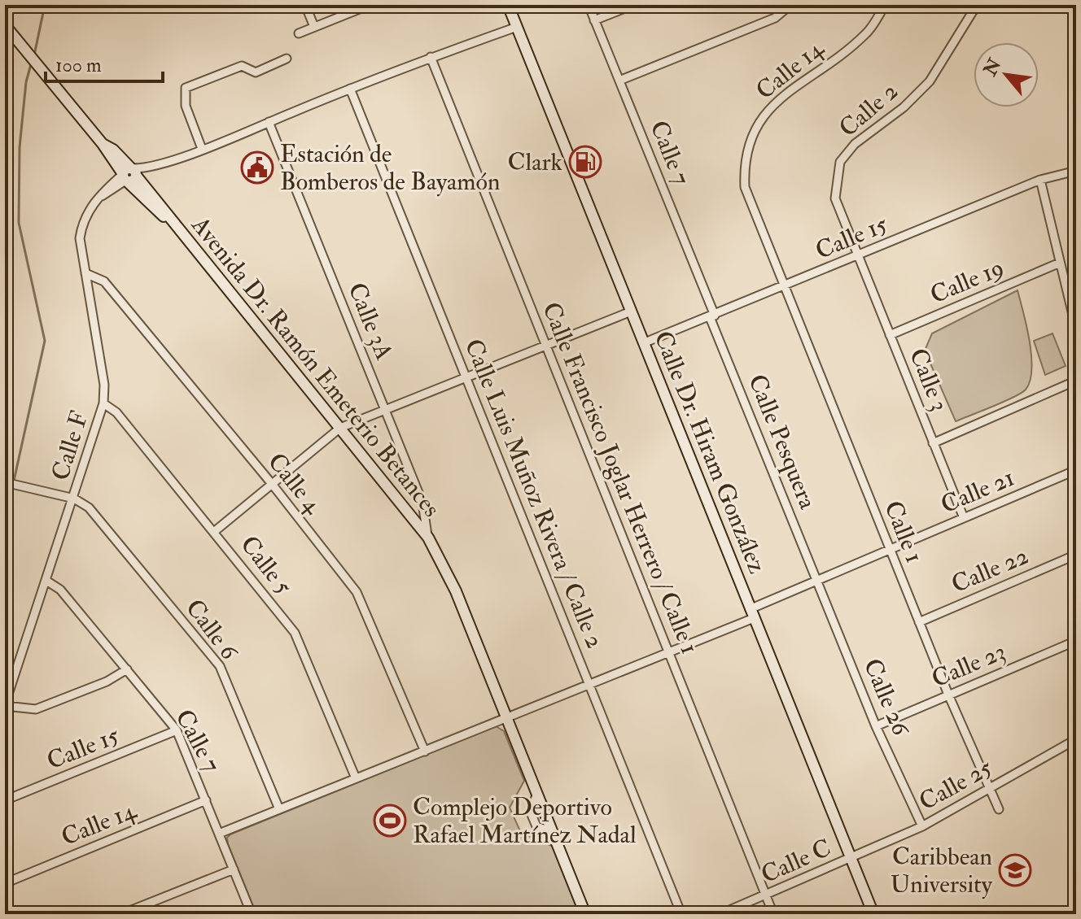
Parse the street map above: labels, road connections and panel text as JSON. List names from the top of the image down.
{
  "streets": {
    "street": [
      "Calle 14",
      "Calle 2",
      "Calle 7",
      "Calle 15",
      "Calle 19",
      "Calle 3A",
      "Avenida Dr. Ramón Emeterio Betances",
      "Calle 3",
      "Calle Pesquera",
      "Calle F",
      "Calle Dr. Hiram González",
      "Calle Francisco Joglar Herrero / Calle 1",
      "Calle 4",
      "Calle 21",
      "Calle Luis Muñoz Rivera / Calle 2",
      "Calle 1",
      "Calle 5",
      "Calle 22",
      "Calle 6",
      "Calle 23",
      "Calle 26",
      "Calle 25",
      "Calle C"
    ]
  },
  "crossings": [
    ["Calle 14", "Calle 7"],
    ["Calle 14", "Calle 15"],
    ["Calle 14", "Calle 1"],
    ["Calle 2", "Calle 15"],
    ["Calle 2", "Calle 3"],
    ["Calle 7", "Calle 15"],
    ["Calle 7", "Calle Pesquera"],
    ["Calle 7", "Calle F"],
    ["Calle 7", "Calle 21"],
    ["Calle 15", "Calle 3"],
    ["Calle 15", "Calle Pesquera"],
    ["Calle 15", "Calle Dr. Hiram González"],
    ["Calle 15", "Calle 1"],
    ["Calle 19", "Calle 3"],
    ["Calle 3A", "Avenida Dr. Ramón Emeterio Betances"],
    ["Avenida Dr. Ramón Emeterio Betances", "Calle F"],
    ["Avenida Dr. Ramón Emeterio Betances", "Calle 21"],
    ["Calle 3", "Calle 21"],
    ["Calle Pesquera", "Calle 21"],
    ["Calle Pesquera", "Calle 26"],
    ["Calle F", "Calle 4"],
    ["Calle F", "Calle 5"],
    ["Calle F", "Calle 6"],
    ["Calle Dr. Hiram González", "Calle 21"],
    ["Calle Dr. Hiram González", "Calle 25"],
    ["Calle Dr. Hiram González", "Calle C"],
    ["Calle Francisco Joglar Herrero / Calle 1", "Calle 21"],
    ["Calle Francisco Joglar Herrero / Calle 1", "Calle C"],
    ["Calle 4", "Calle 21"],
    ["Calle 21", "Calle Luis Muñoz Rivera / Calle 2"],
    ["Calle 21", "Calle 1"],
    ["Calle 21", "Calle 5"],
    ["Calle 21", "Calle 6"],
    ["Calle 21", "Calle 26"],
    ["Calle 1", "Calle 22"],
    ["Calle 1", "Calle 23"],
    ["Calle 1", "Calle 25"],
    ["Calle 23", "Calle 26"],
    ["Calle 26", "Calle 25"],
    ["Calle 25", "Calle C"]
  ],
  "places": {
    "fuel station": ["Clark"],
    "public building": ["Estación de Bomberos de Bayamón"],
    "sports": ["Complejo Deportivo Rafael Martínez Nadal"],
    "school or university": ["Caribbean University"]
  },
  "scale_bar": "100 m",
  "north": "top left"
}
